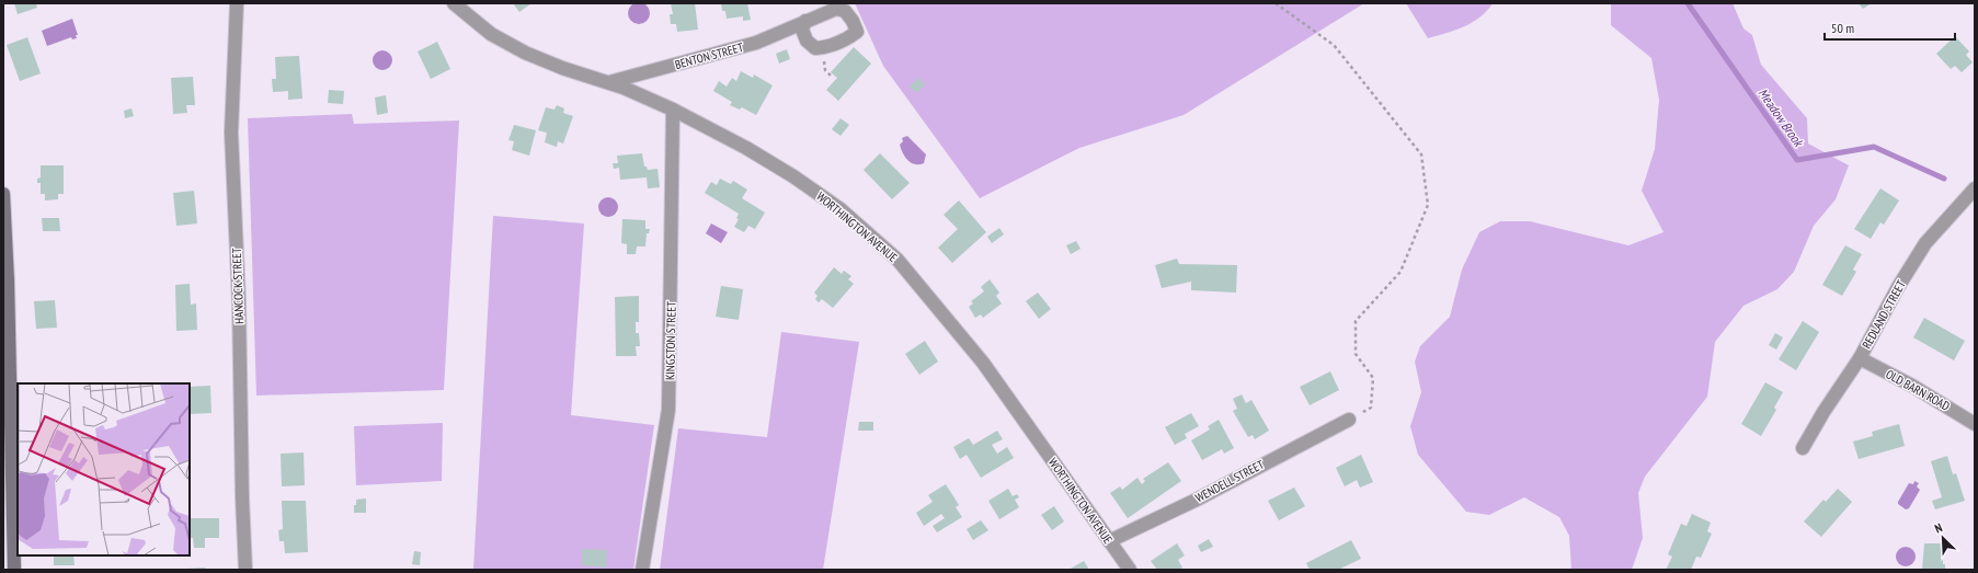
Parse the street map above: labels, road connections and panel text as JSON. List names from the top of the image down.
{
  "streets": {
    "street": [
      "BENTON STREET",
      "WORTHINGTON AVENUE",
      "HANCOCK STREET",
      "REDLAND STREET",
      "KINGSTON STREET",
      "OLD BARN ROAD",
      "WENDELL STREET"
    ]
  },
  "crossings": [
    ["BENTON STREET", "WORTHINGTON AVENUE"],
    ["WORTHINGTON AVENUE", "KINGSTON STREET"],
    ["WORTHINGTON AVENUE", "WENDELL STREET"],
    ["REDLAND STREET", "OLD BARN ROAD"]
  ],
  "water": ["Meadow Brook"],
  "scale_bar": "50 m",
  "north": "top left"
}
